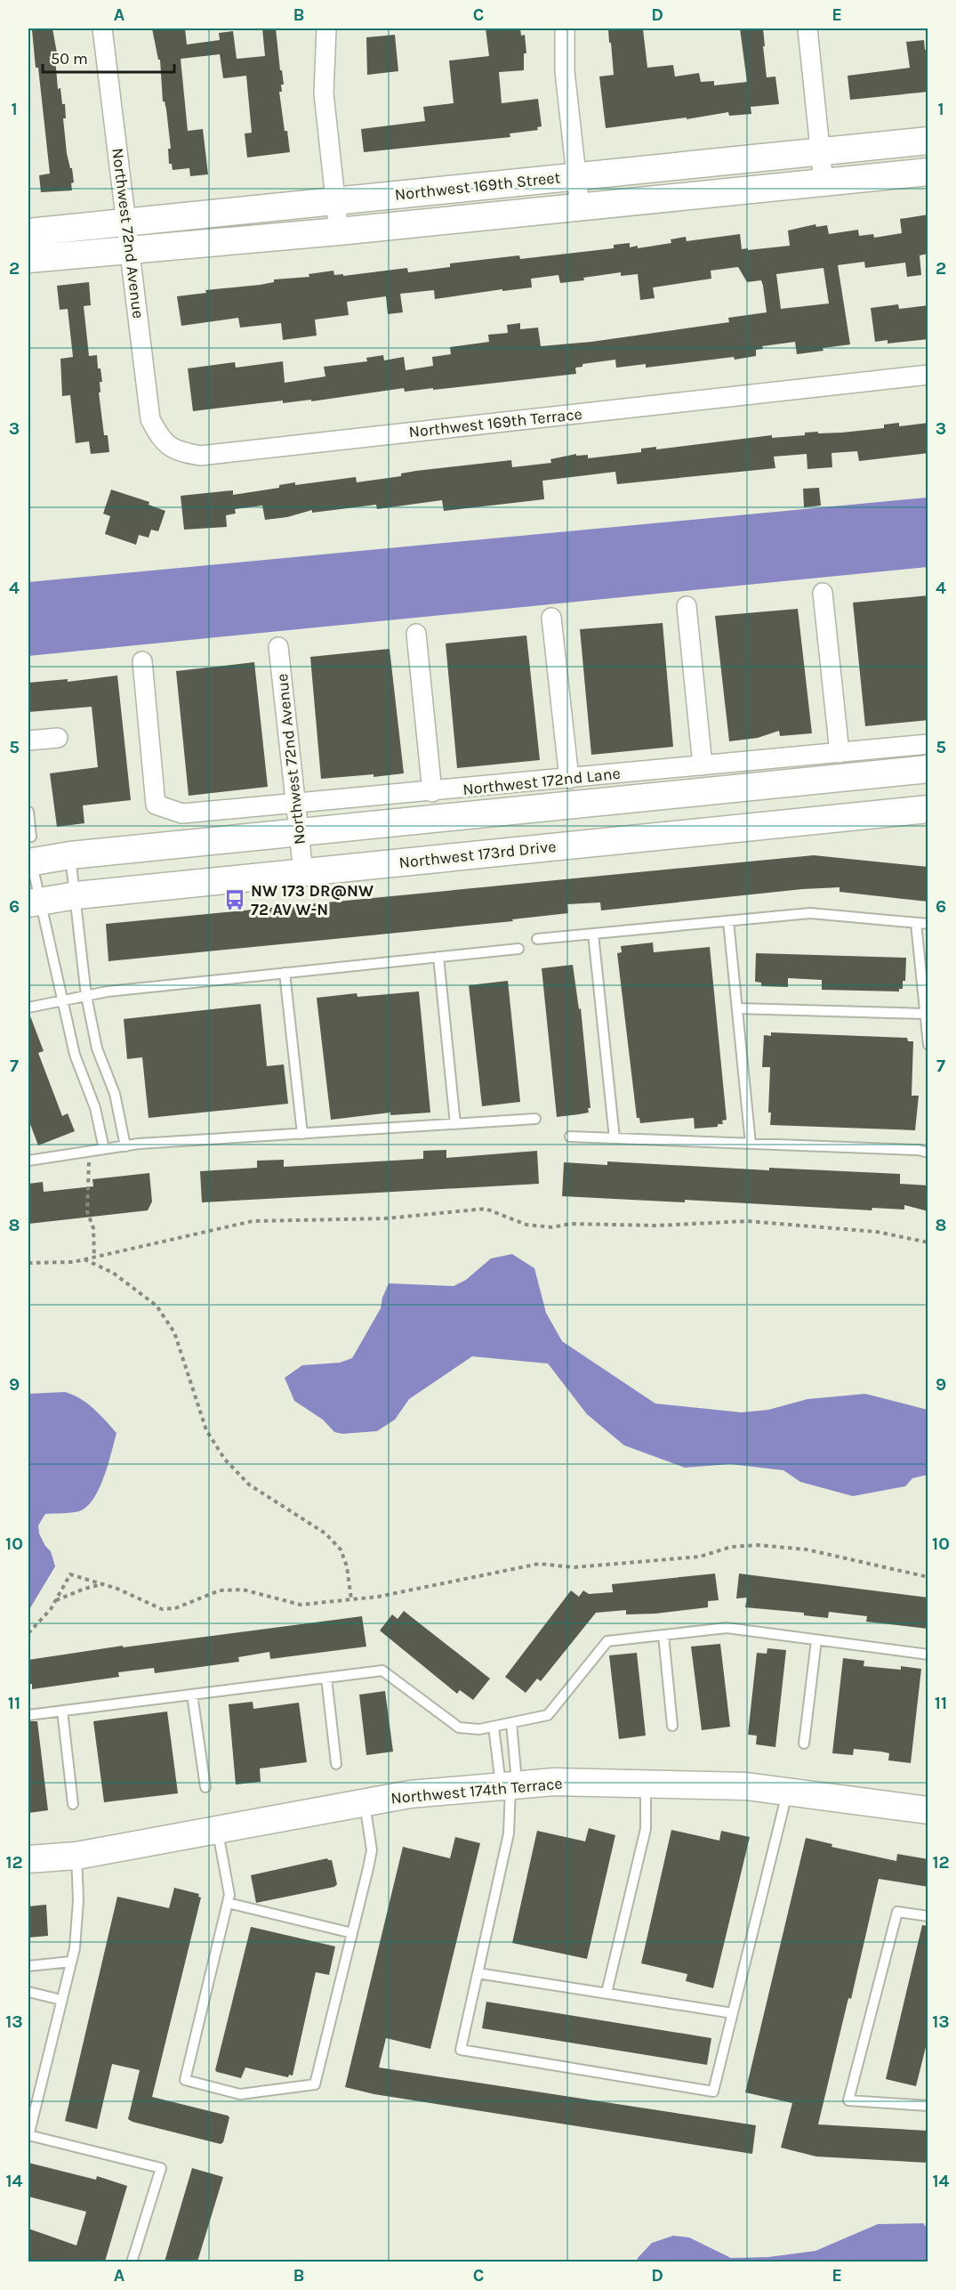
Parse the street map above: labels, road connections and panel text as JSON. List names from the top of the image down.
{
  "streets": {
    "street": [
      "Northwest 169th Street",
      "Northwest 72nd Avenue",
      "Northwest 169th Terrace",
      "Northwest 172nd Lane",
      "Northwest 173rd Drive",
      "Northwest 174th Terrace"
    ]
  },
  "crossings": [
    ["Northwest 169th Street", "Northwest 72nd Avenue"],
    ["Northwest 72nd Avenue", "Northwest 169th Terrace"],
    ["Northwest 72nd Avenue", "Northwest 172nd Lane"],
    ["Northwest 72nd Avenue", "Northwest 173rd Drive"]
  ],
  "places": {
    "bus stop": ["NW 173 DR@NW 72 AV W-N"]
  },
  "scale_bar": "50 m",
  "grid": {
    "columns": [
      "A",
      "B",
      "C",
      "D",
      "E"
    ],
    "rows": [
      "1",
      "2",
      "3",
      "4",
      "5",
      "6",
      "7",
      "8",
      "9",
      "10",
      "11",
      "12",
      "13",
      "14"
    ]
  }
}
